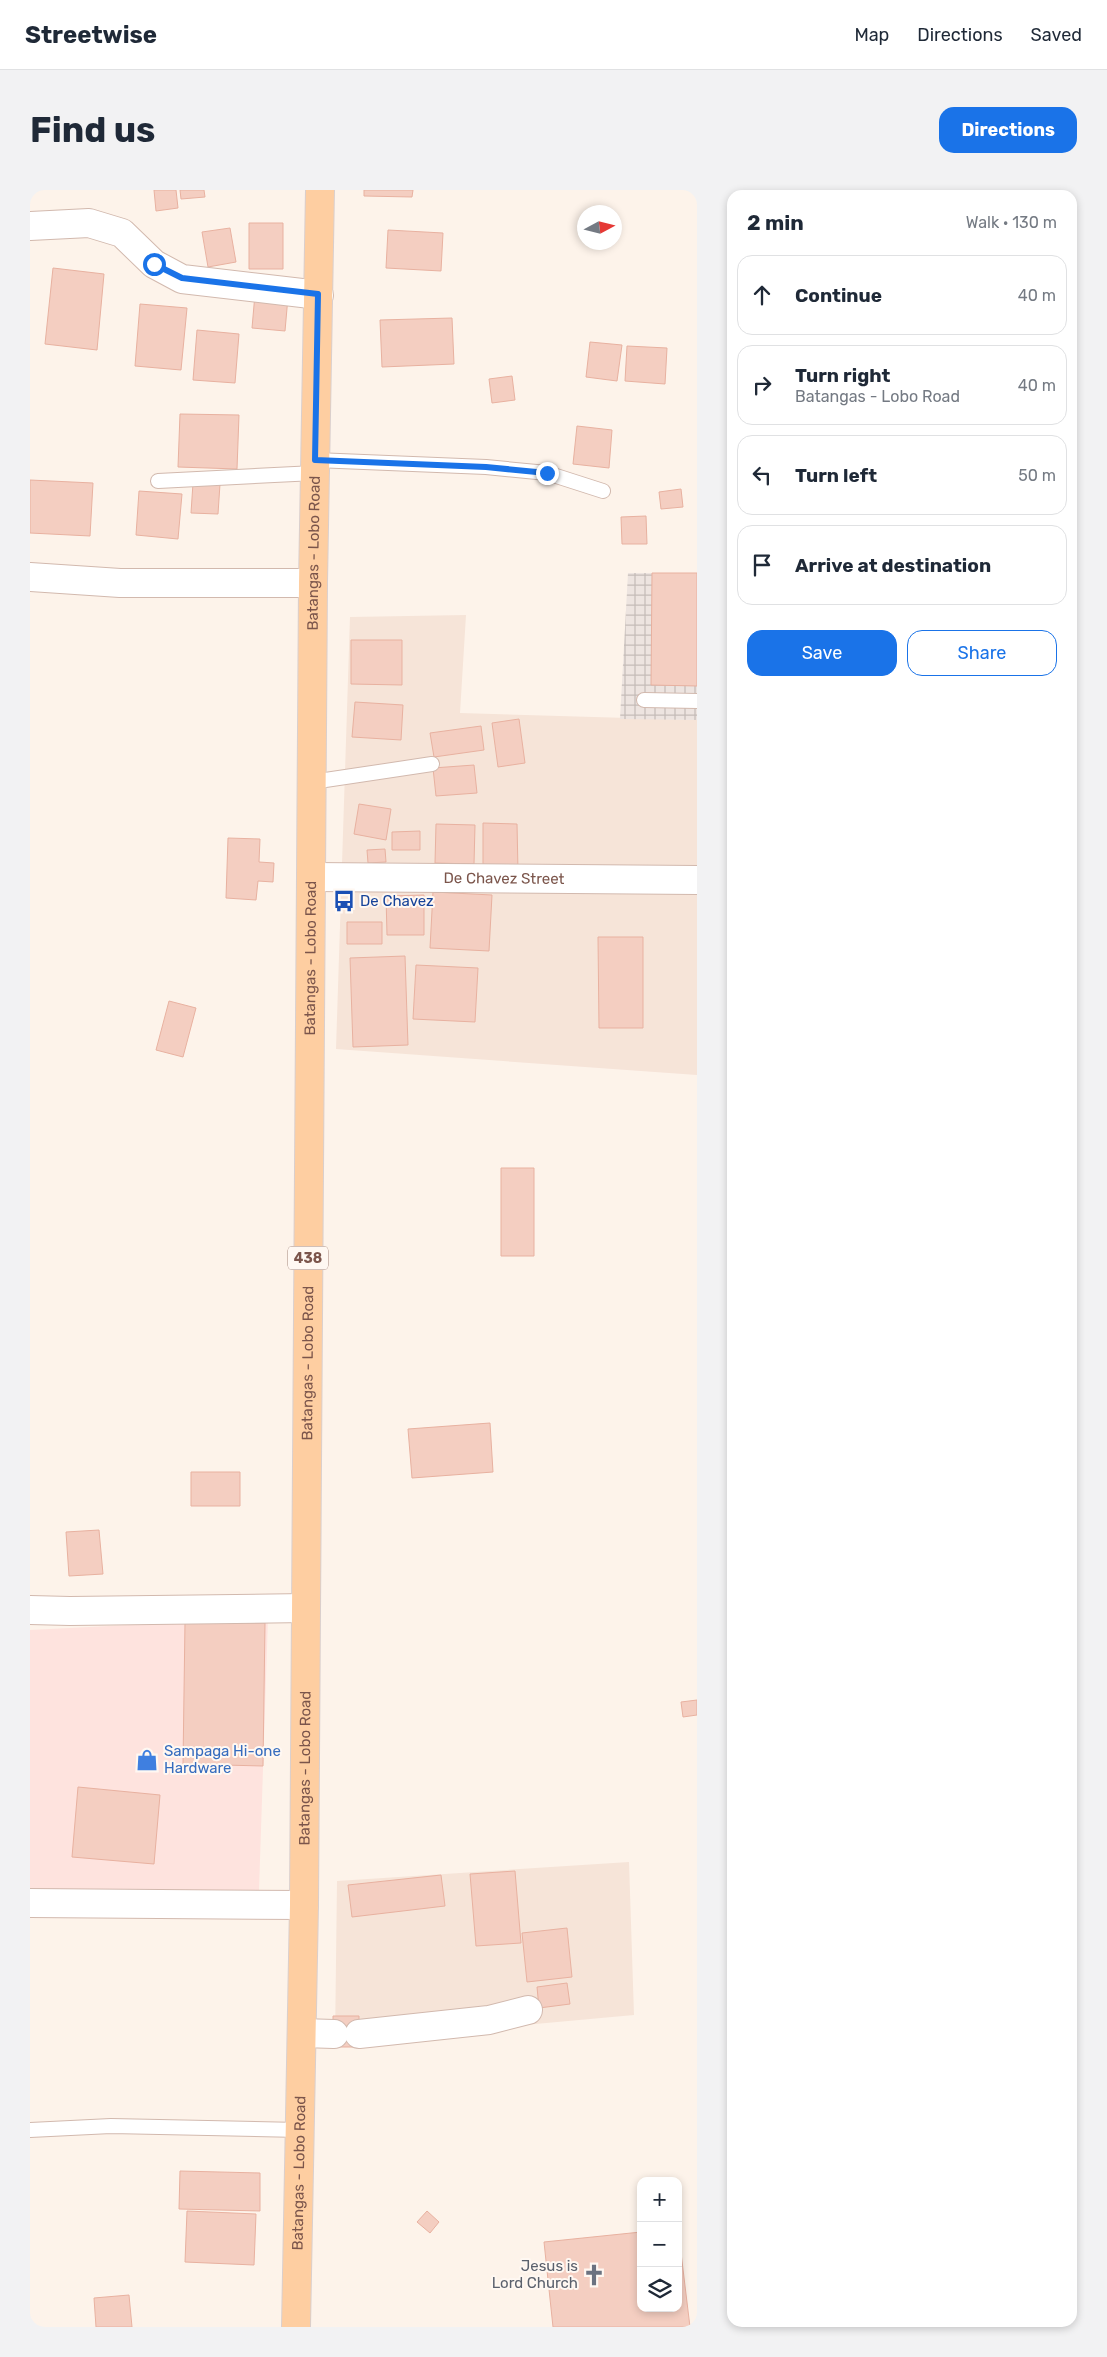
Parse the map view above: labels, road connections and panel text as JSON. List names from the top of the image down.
{
  "streets": {
    "main road": ["Batangas - Lobo Road", "438"],
    "street": ["De Chavez Street"]
  },
  "crossings": [
    ["Batangas - Lobo Road", "De Chavez Street"]
  ],
  "places": {
    "bus stop": ["De Chavez"],
    "shop": ["Sampaga Hi-one Hardware"],
    "church": ["Jesus is Lord Church"]
  },
  "north": "right",
  "page": {
    "header": "Streetwise",
    "nav": ["Map", "Directions", "Saved"],
    "buttons": [
      "Directions",
      ["Save", "Share"]
    ],
    "title": "Find us",
    "heading": ["2 min", "Walk · 130 m"],
    "list": [
      ["Continue", "40 m"],
      ["Turn right", "Batangas - Lobo Road", "40 m"],
      ["Turn left", "50 m"],
      "Arrive at destination"
    ],
    "map_buttons": ["+", "−"]
  }
}
